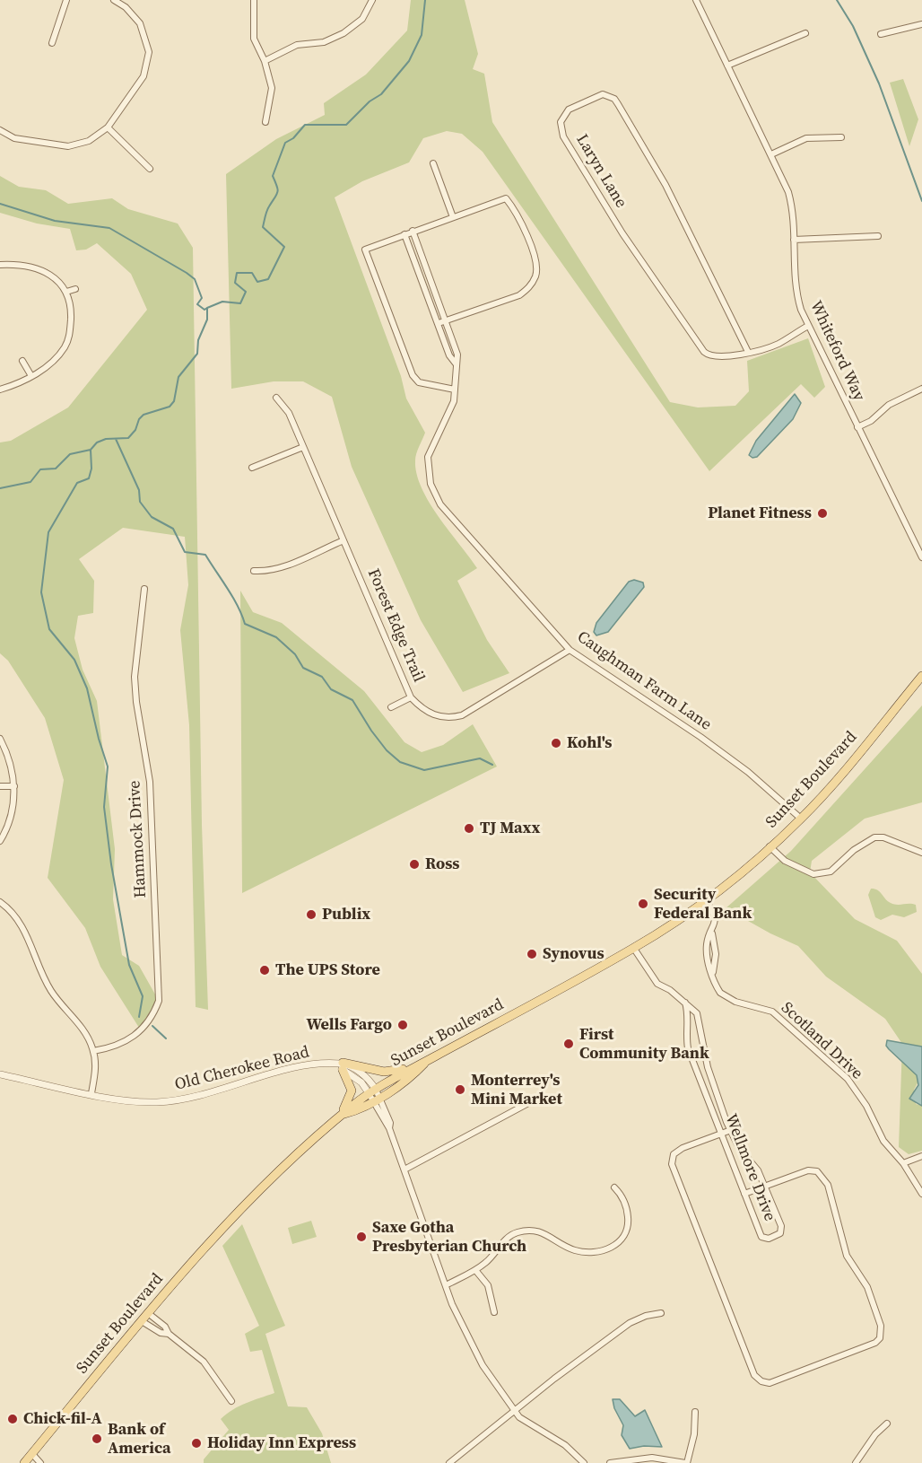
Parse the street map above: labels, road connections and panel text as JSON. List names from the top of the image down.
{
  "streets": {
    "main road": ["Sunset Boulevard"],
    "street": [
      "Laryn Lane",
      "Whiteford Way",
      "Forest Edge Trail",
      "Caughman Farm Lane",
      "Hammock Drive",
      "Scotland Drive",
      "Old Cherokee Road",
      "Wellmore Drive"
    ]
  },
  "crossings": [
    ["Laryn Lane", "Whiteford Way"],
    ["Forest Edge Trail", "Caughman Farm Lane"],
    ["Caughman Farm Lane", "Sunset Boulevard"],
    ["Sunset Boulevard", "Scotland Drive"],
    ["Sunset Boulevard", "Old Cherokee Road"],
    ["Sunset Boulevard", "Wellmore Drive"]
  ],
  "places": [
    "Planet Fitness",
    "Kohl's",
    "TJ Maxx",
    "Ross",
    "Security Federal Bank",
    "Publix",
    "Synovus",
    "The UPS Store",
    "Wells Fargo",
    "First Community Bank",
    "Monterrey's Mini Market",
    "Saxe Gotha Presbyterian Church",
    "Chick-fil-A",
    "Bank of America",
    "Holiday Inn Express"
  ]
}
